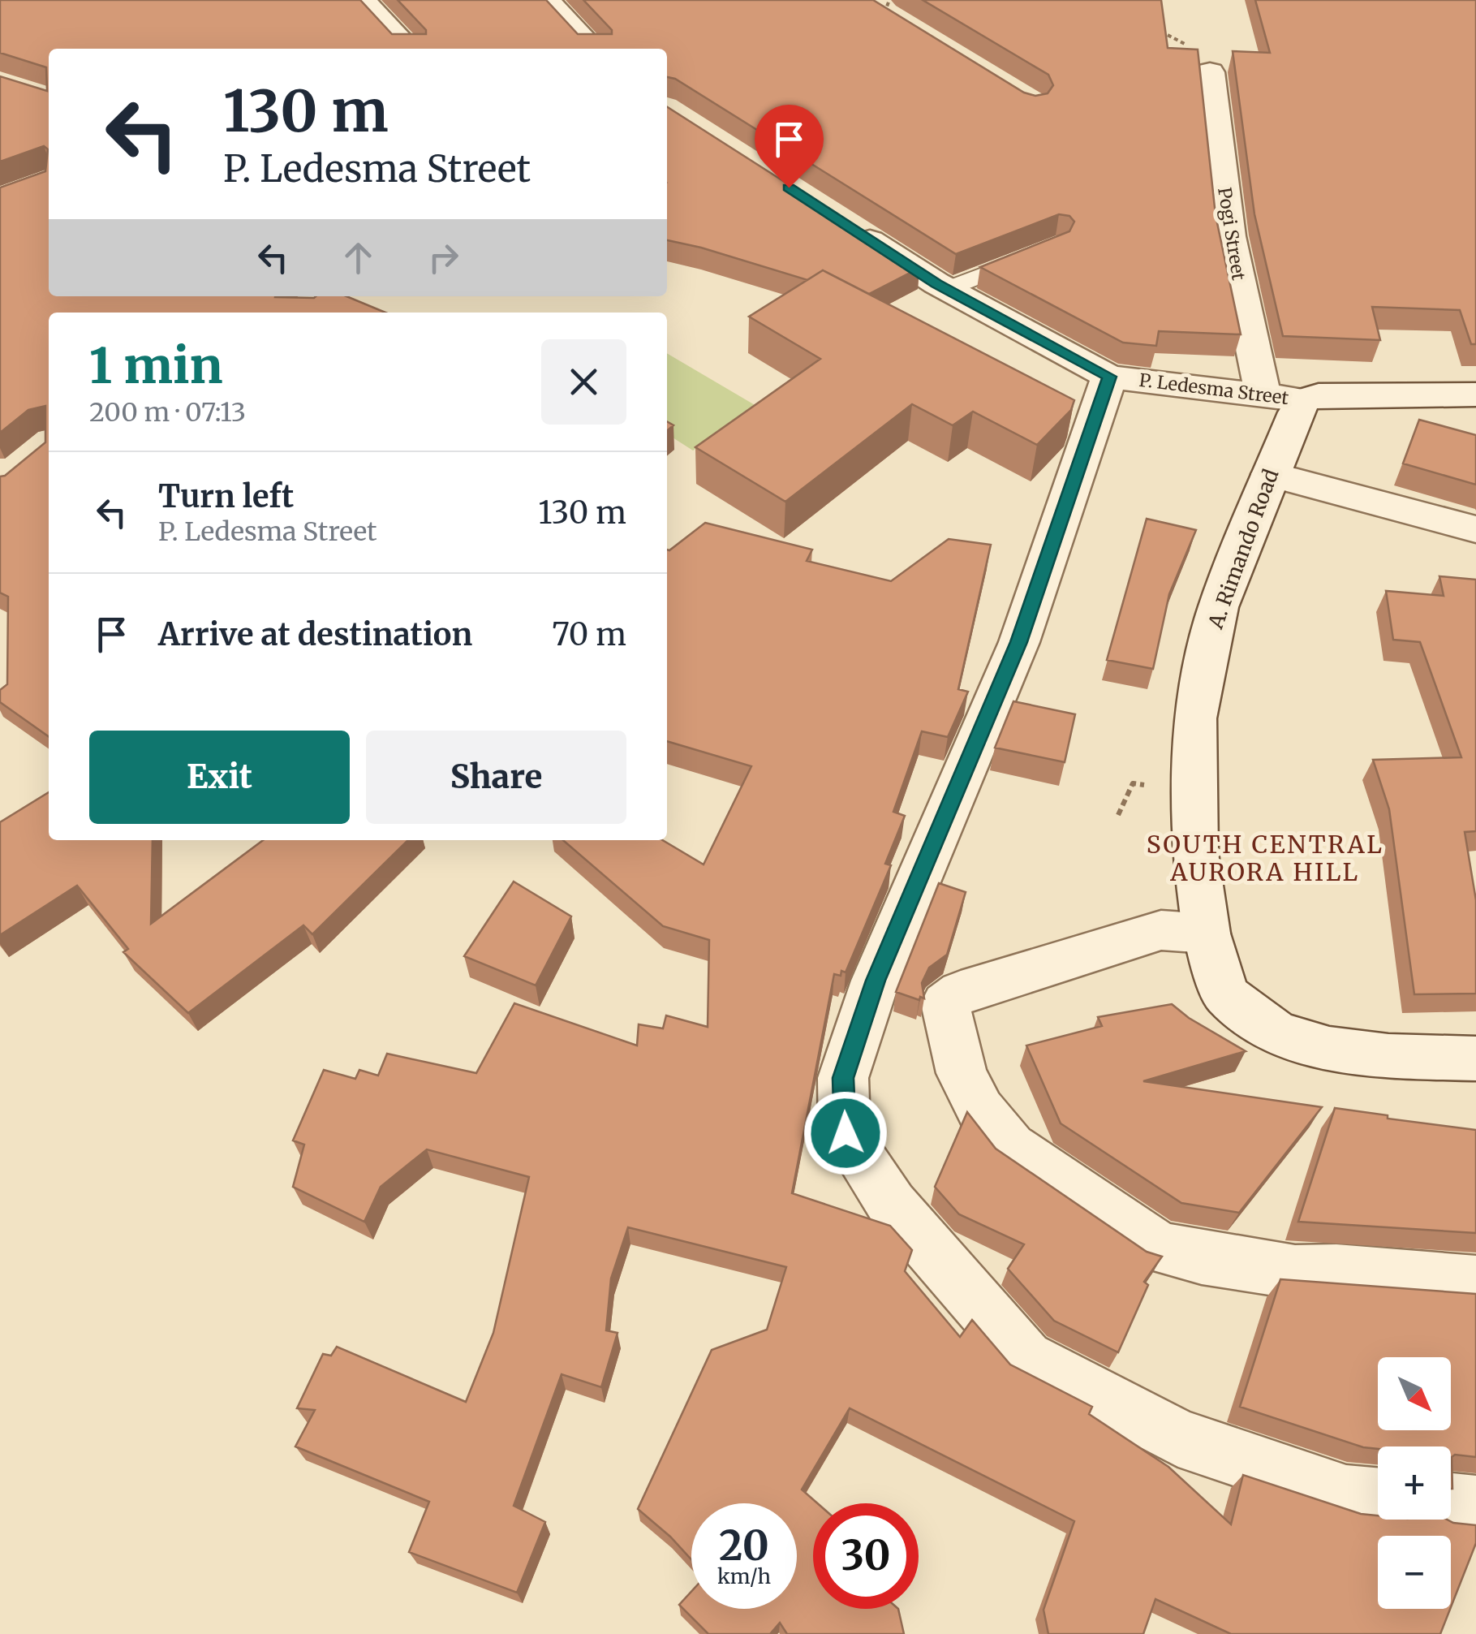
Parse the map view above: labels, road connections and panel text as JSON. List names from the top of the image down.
{
  "streets": {
    "street": ["Pogi Street", "P. Ledesma Street", "A. Rimando Road"]
  },
  "crossings": [
    ["Pogi Street", "P. Ledesma Street"],
    ["Pogi Street", "A. Rimando Road"],
    ["P. Ledesma Street", "A. Rimando Road"]
  ],
  "districts": ["SOUTH CENTRAL AURORA HILL"],
  "north": "bottom right",
  "page": {
    "turn": ["130 m", "P. Ledesma Street"],
    "heading": ["1 min", "200 m · 07:13"],
    "list": [
      {
        "name": "Turn left",
        "note": "P. Ledesma Street",
        "value": "130 m"
      },
      {
        "name": "Arrive at destination",
        "value": "70 m"
      }
    ],
    "buttons": ["Exit", "Share"],
    "map_buttons": ["+", "−"],
    "speed": "20 km/h",
    "limit": "30"
  }
}
